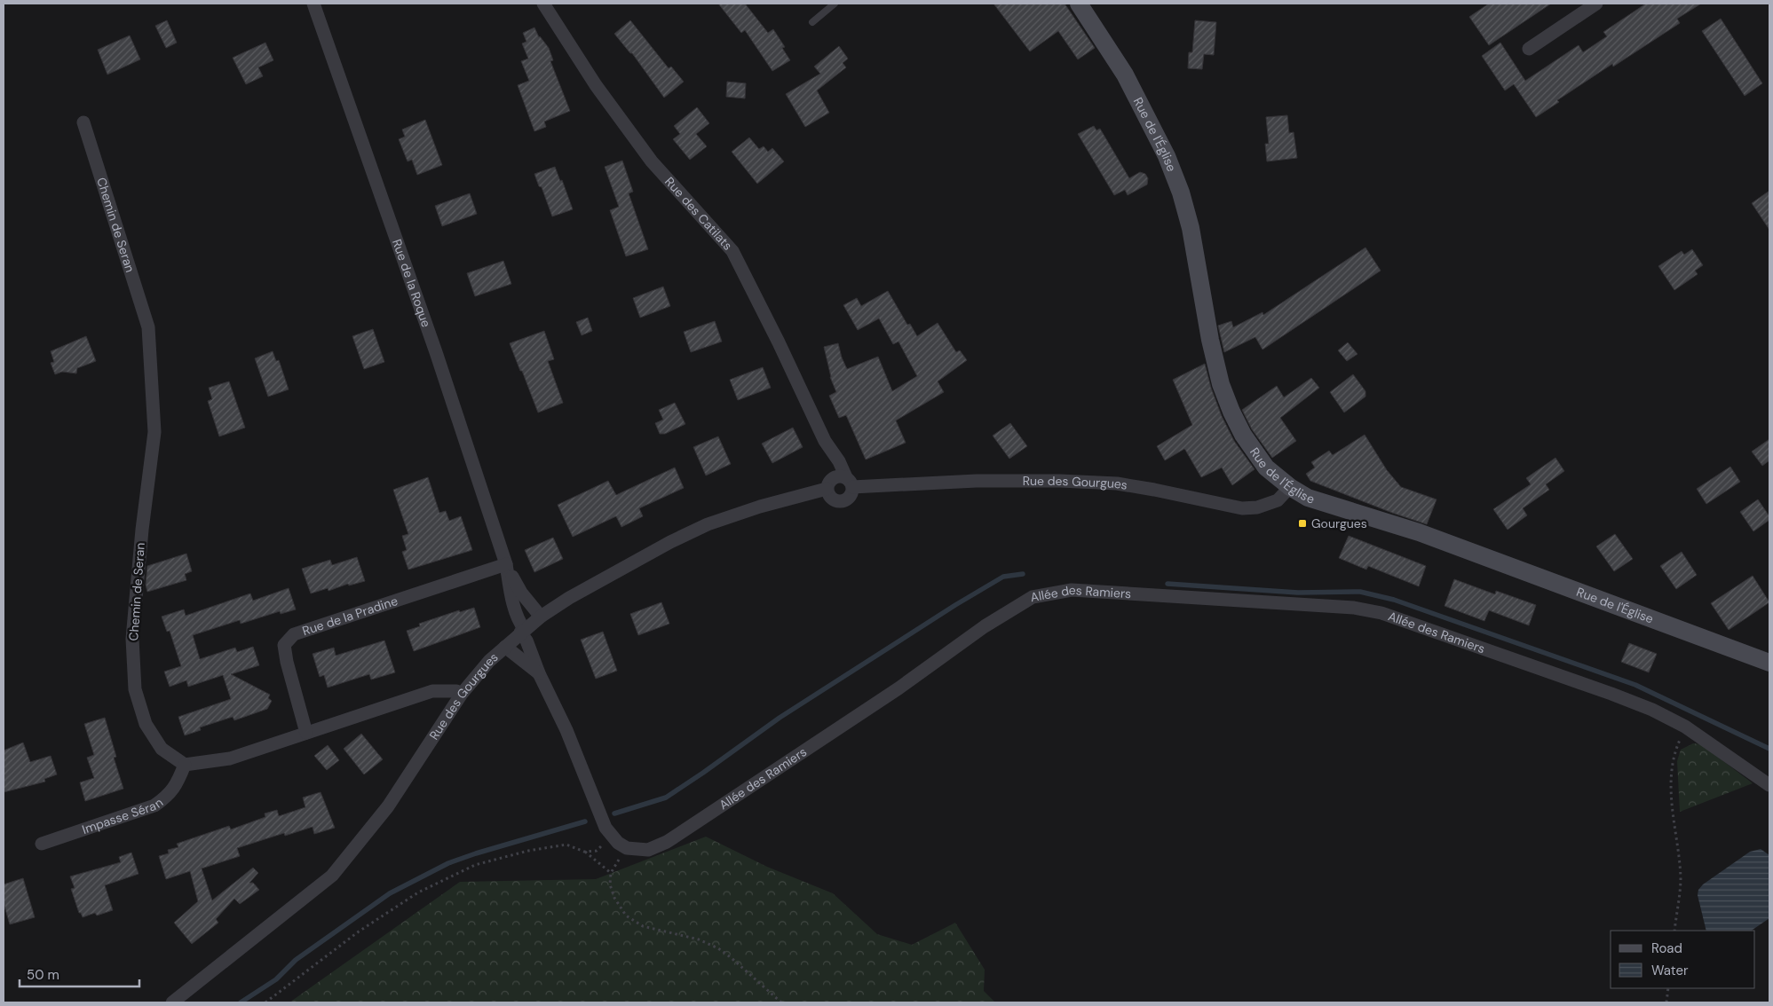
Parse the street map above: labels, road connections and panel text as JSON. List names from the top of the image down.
{
  "streets": {
    "main road": ["Rue de l'Église"],
    "street": [
      "Rue des Catilats",
      "Chemin de Seran",
      "Rue de la Roque",
      "Rue des Gourgues",
      "Allée des Ramiers",
      "Rue de la Pradine",
      "Impasse Séran"
    ]
  },
  "crossings": [
    ["Rue de l'Église", "Rue des Gourgues"],
    ["Rue des Catilats", "Rue des Gourgues"],
    ["Chemin de Seran", "Impasse Séran"],
    ["Rue de la Roque", "Rue des Gourgues"],
    ["Rue de la Roque", "Rue de la Pradine"]
  ],
  "places": {
    "transit": ["Gourgues"]
  },
  "legend": ["Road", "Water"],
  "scale_bar": "50 m"
}
